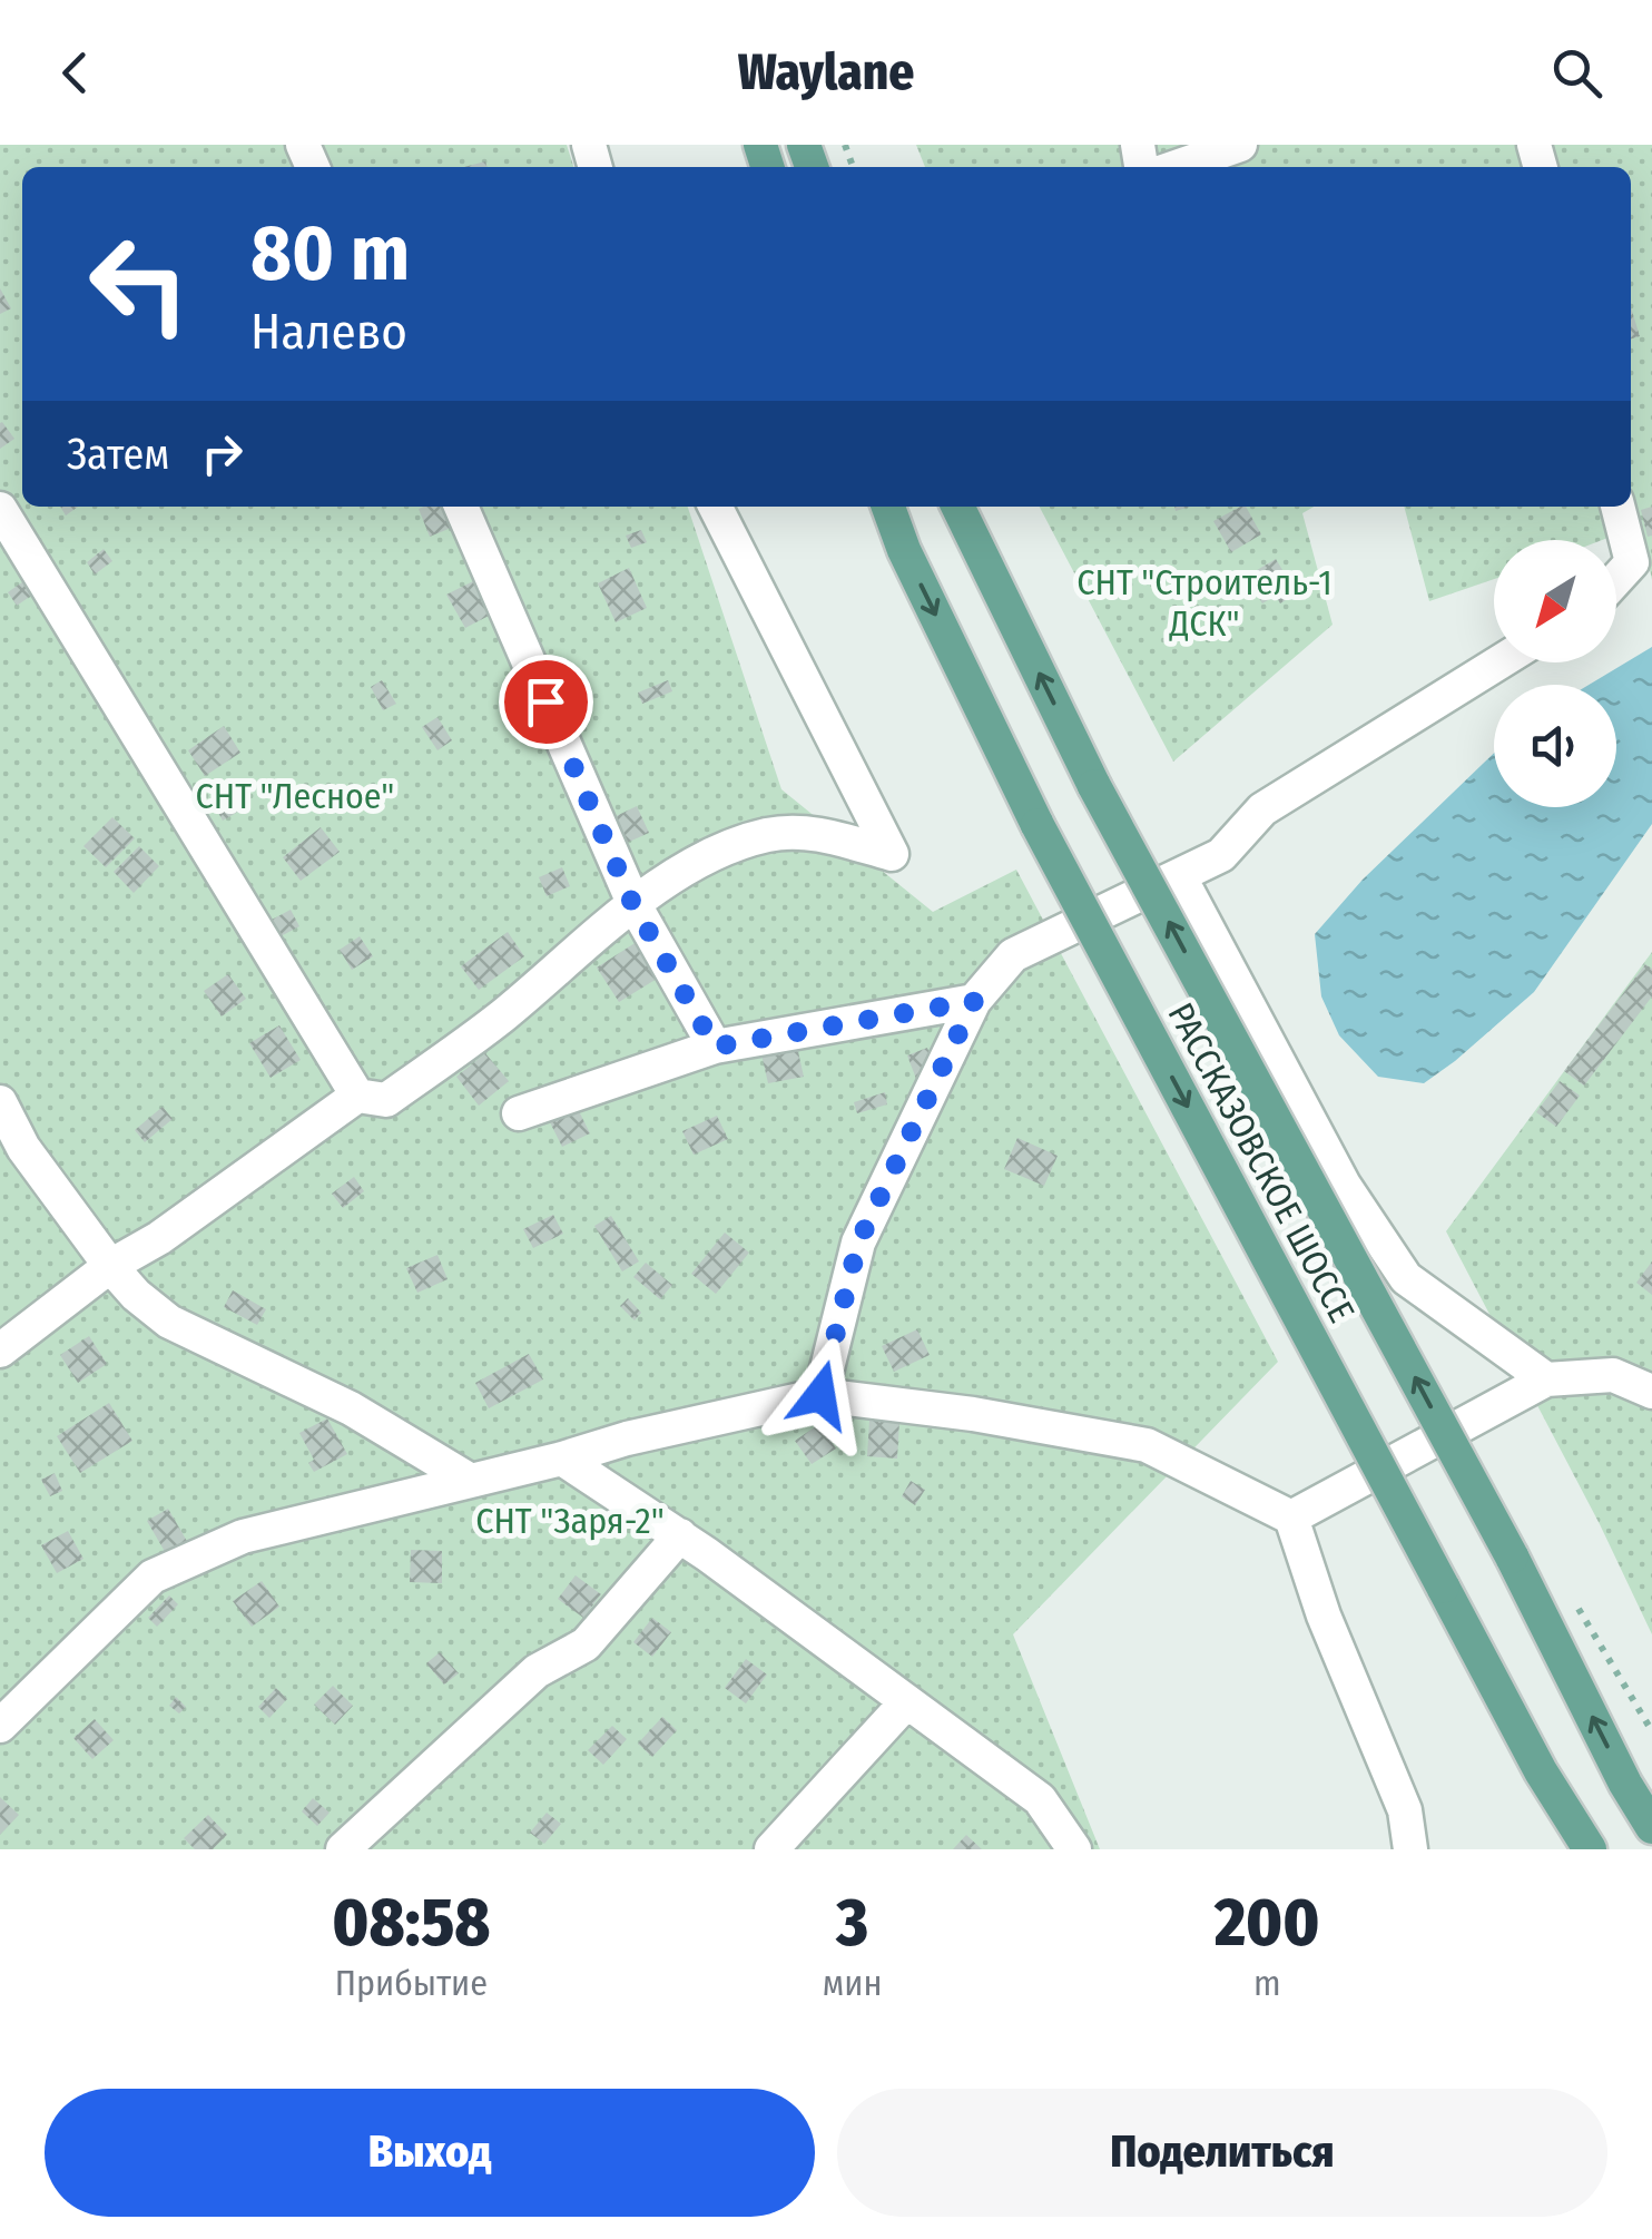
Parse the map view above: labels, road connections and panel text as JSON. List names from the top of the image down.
{
  "streets": {
    "main road": ["РАССКАЗОВСКОЕ ШОССЕ"]
  },
  "parks": ["СНТ \"Строитель-1 ДСК\"", "СНТ \"Лесное\"", "СНТ \"Заря-2\""],
  "north": "bottom left",
  "page": {
    "header": "Waylane",
    "turn": ["80 m", "Налево"],
    "then": "Затем",
    "eta": [
      "08:58",
      "Прибытие",
      "3",
      "мин",
      "200",
      "m"
    ],
    "buttons": ["Выход", "Поделиться"]
  }
}
